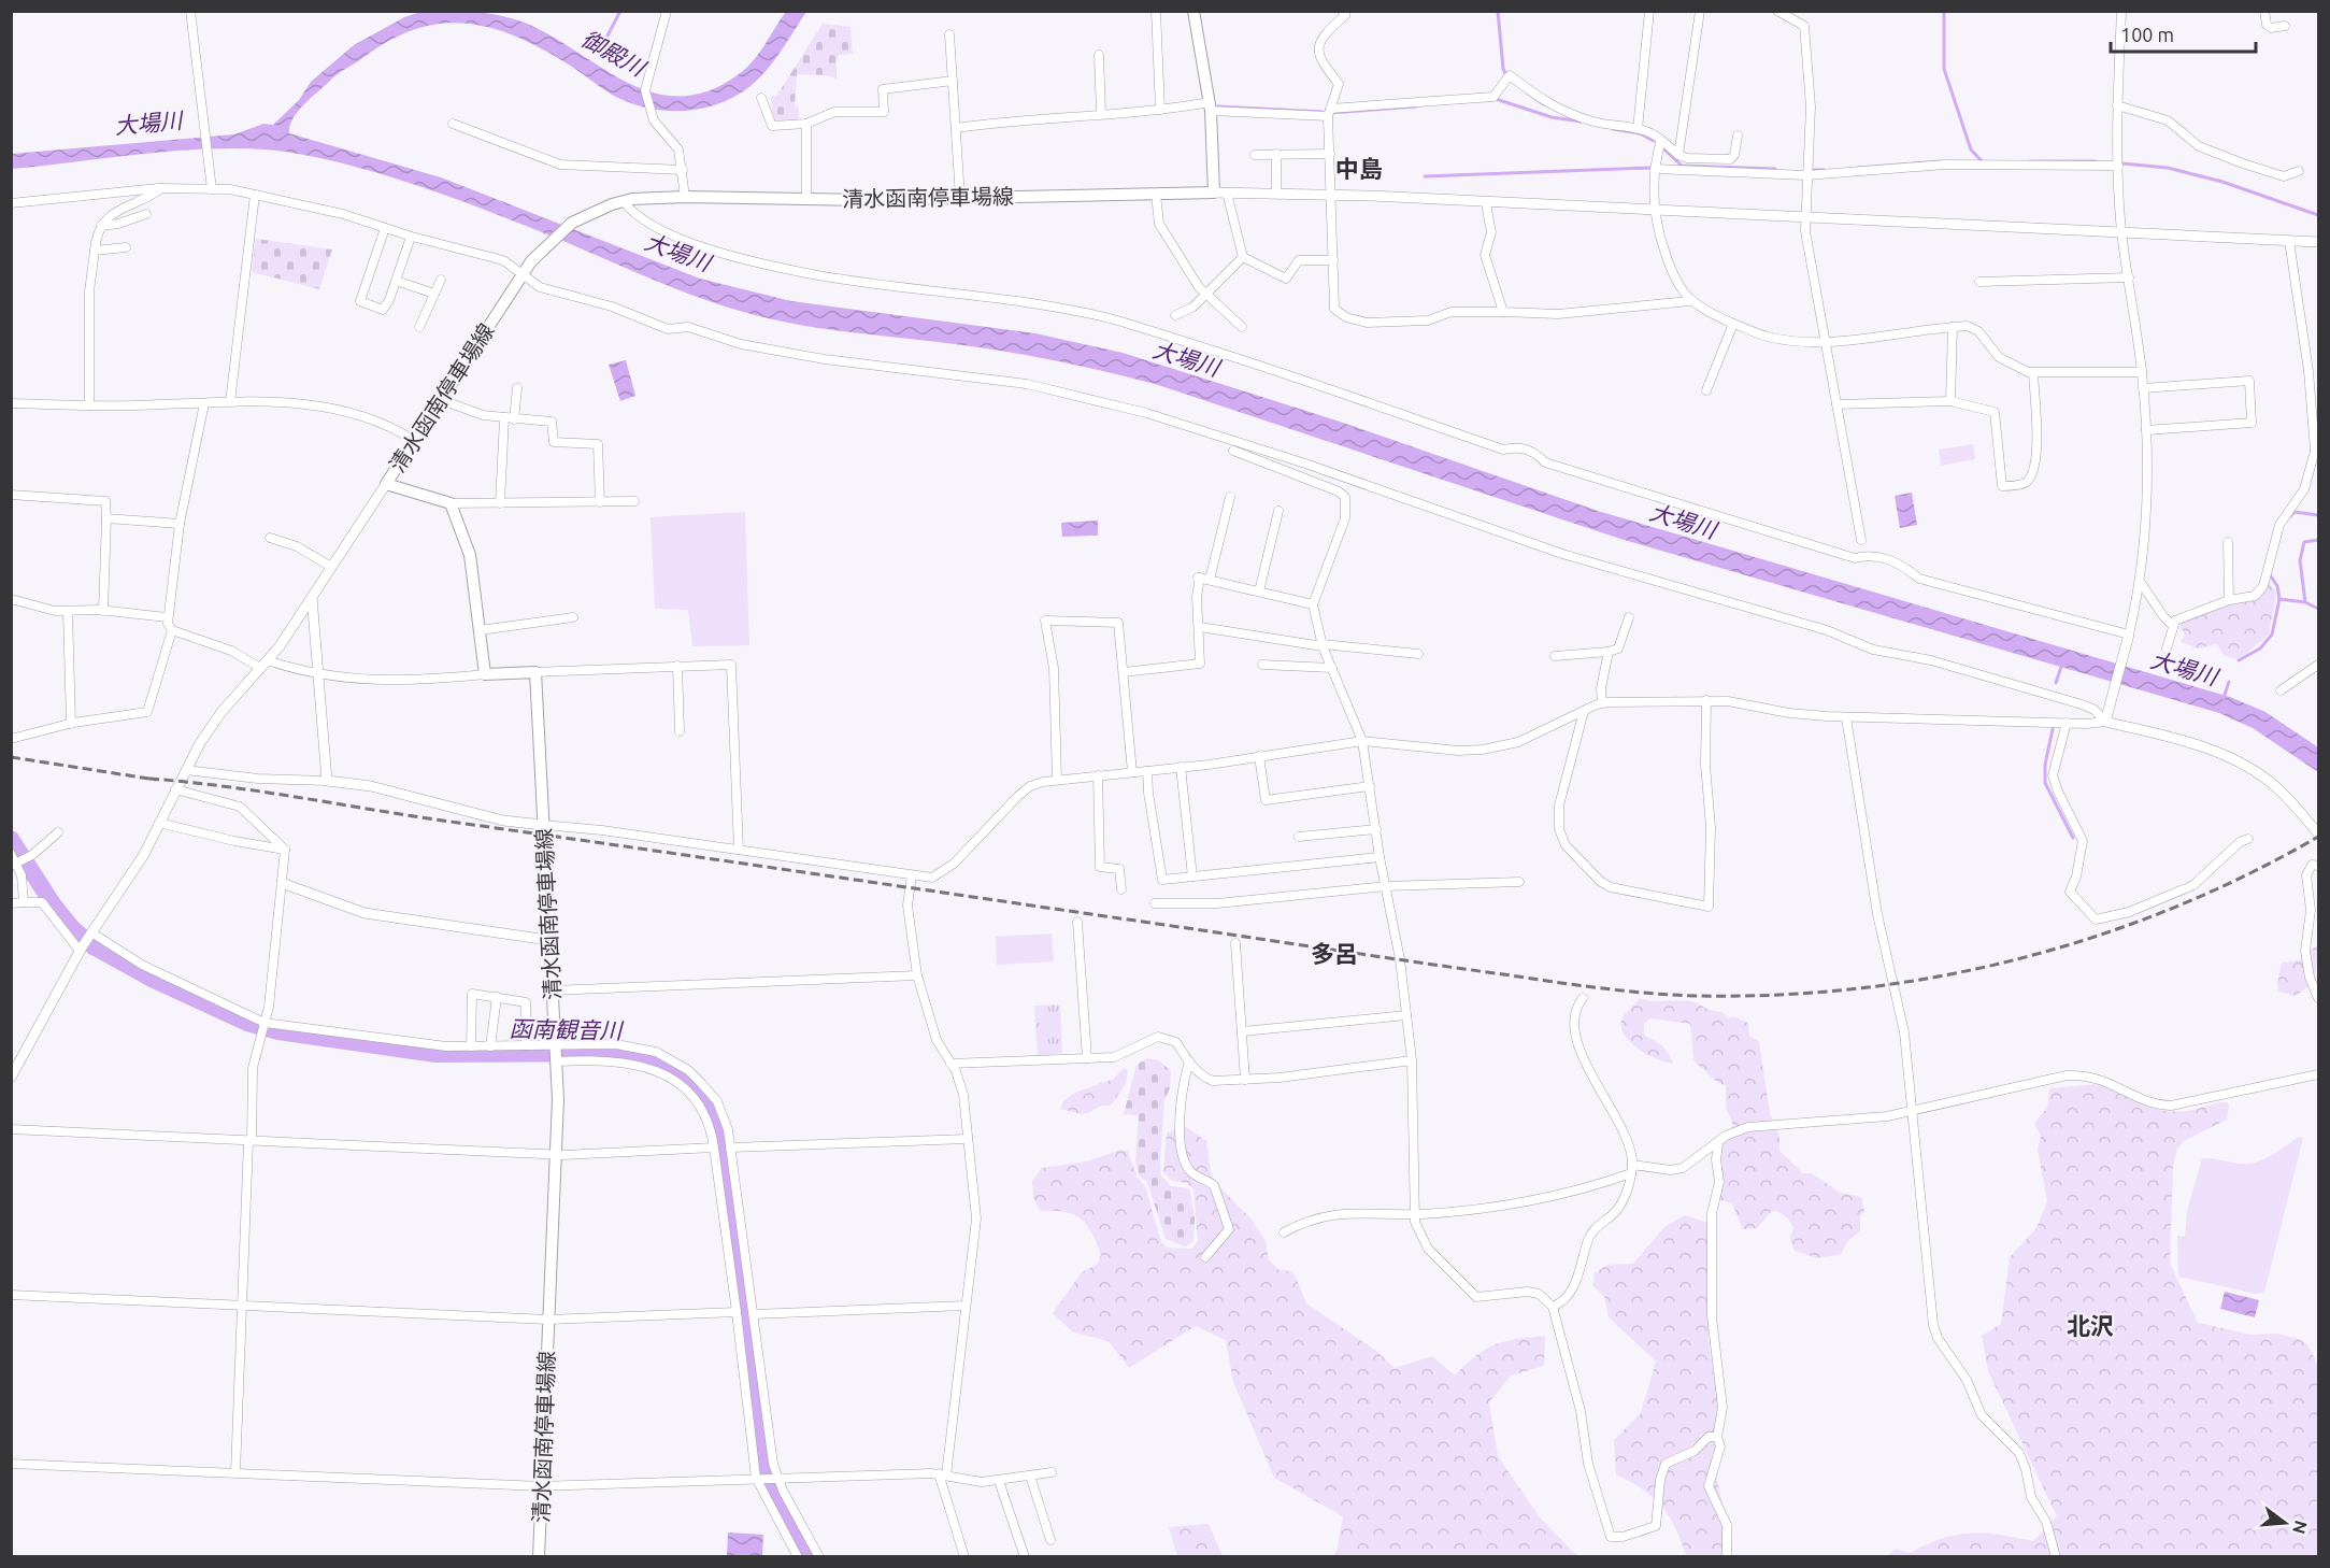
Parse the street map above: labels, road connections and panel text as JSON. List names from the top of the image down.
{
  "streets": {
    "main road": ["清水函南停車場線"]
  },
  "districts": ["中島", "多呂", "北沢"],
  "water": ["御殿川", "大場川", "函南観音川"],
  "scale_bar": "100 m",
  "north": "right"
}
